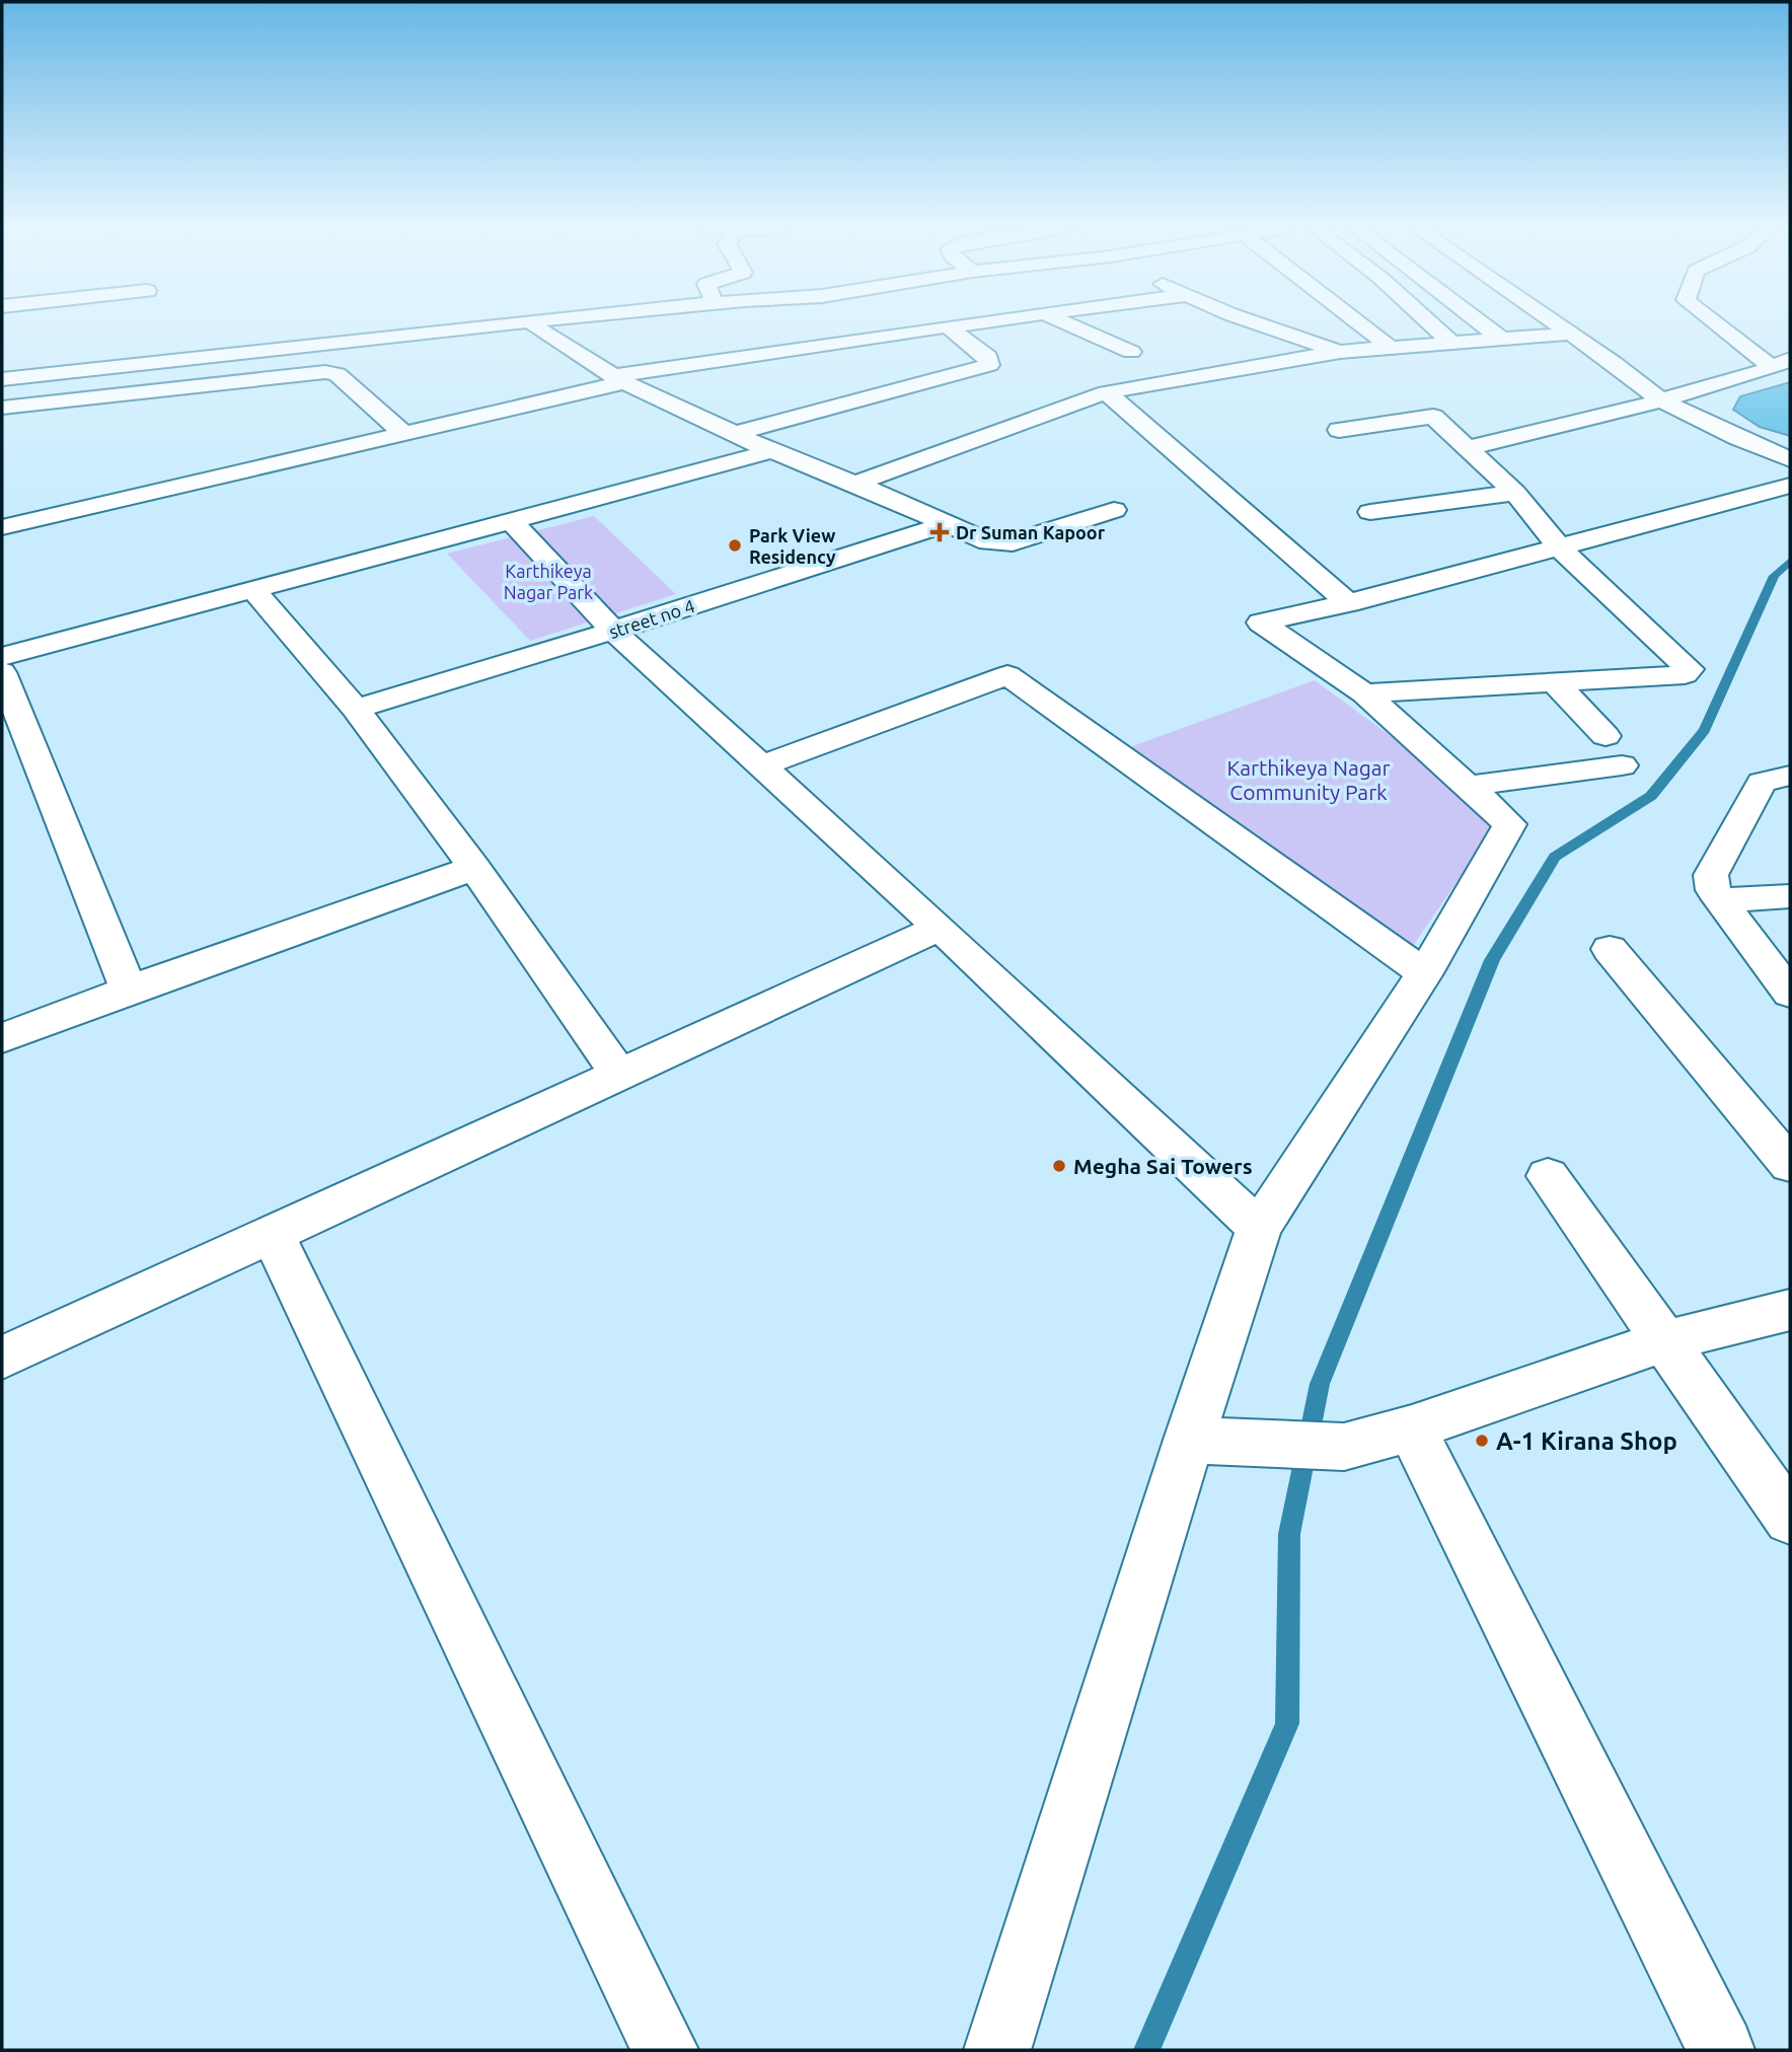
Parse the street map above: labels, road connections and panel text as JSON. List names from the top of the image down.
{
  "streets": {
    "street": ["street no 4"]
  },
  "parks": ["Karthikeya Nagar Park", "Karthikeya Nagar Community Park"],
  "places": {
    "health": ["Dr Suman Kapoor"],
    "other": ["Park View Residency", "Megha Sai Towers", "A-1 Kirana Shop"]
  }
}
